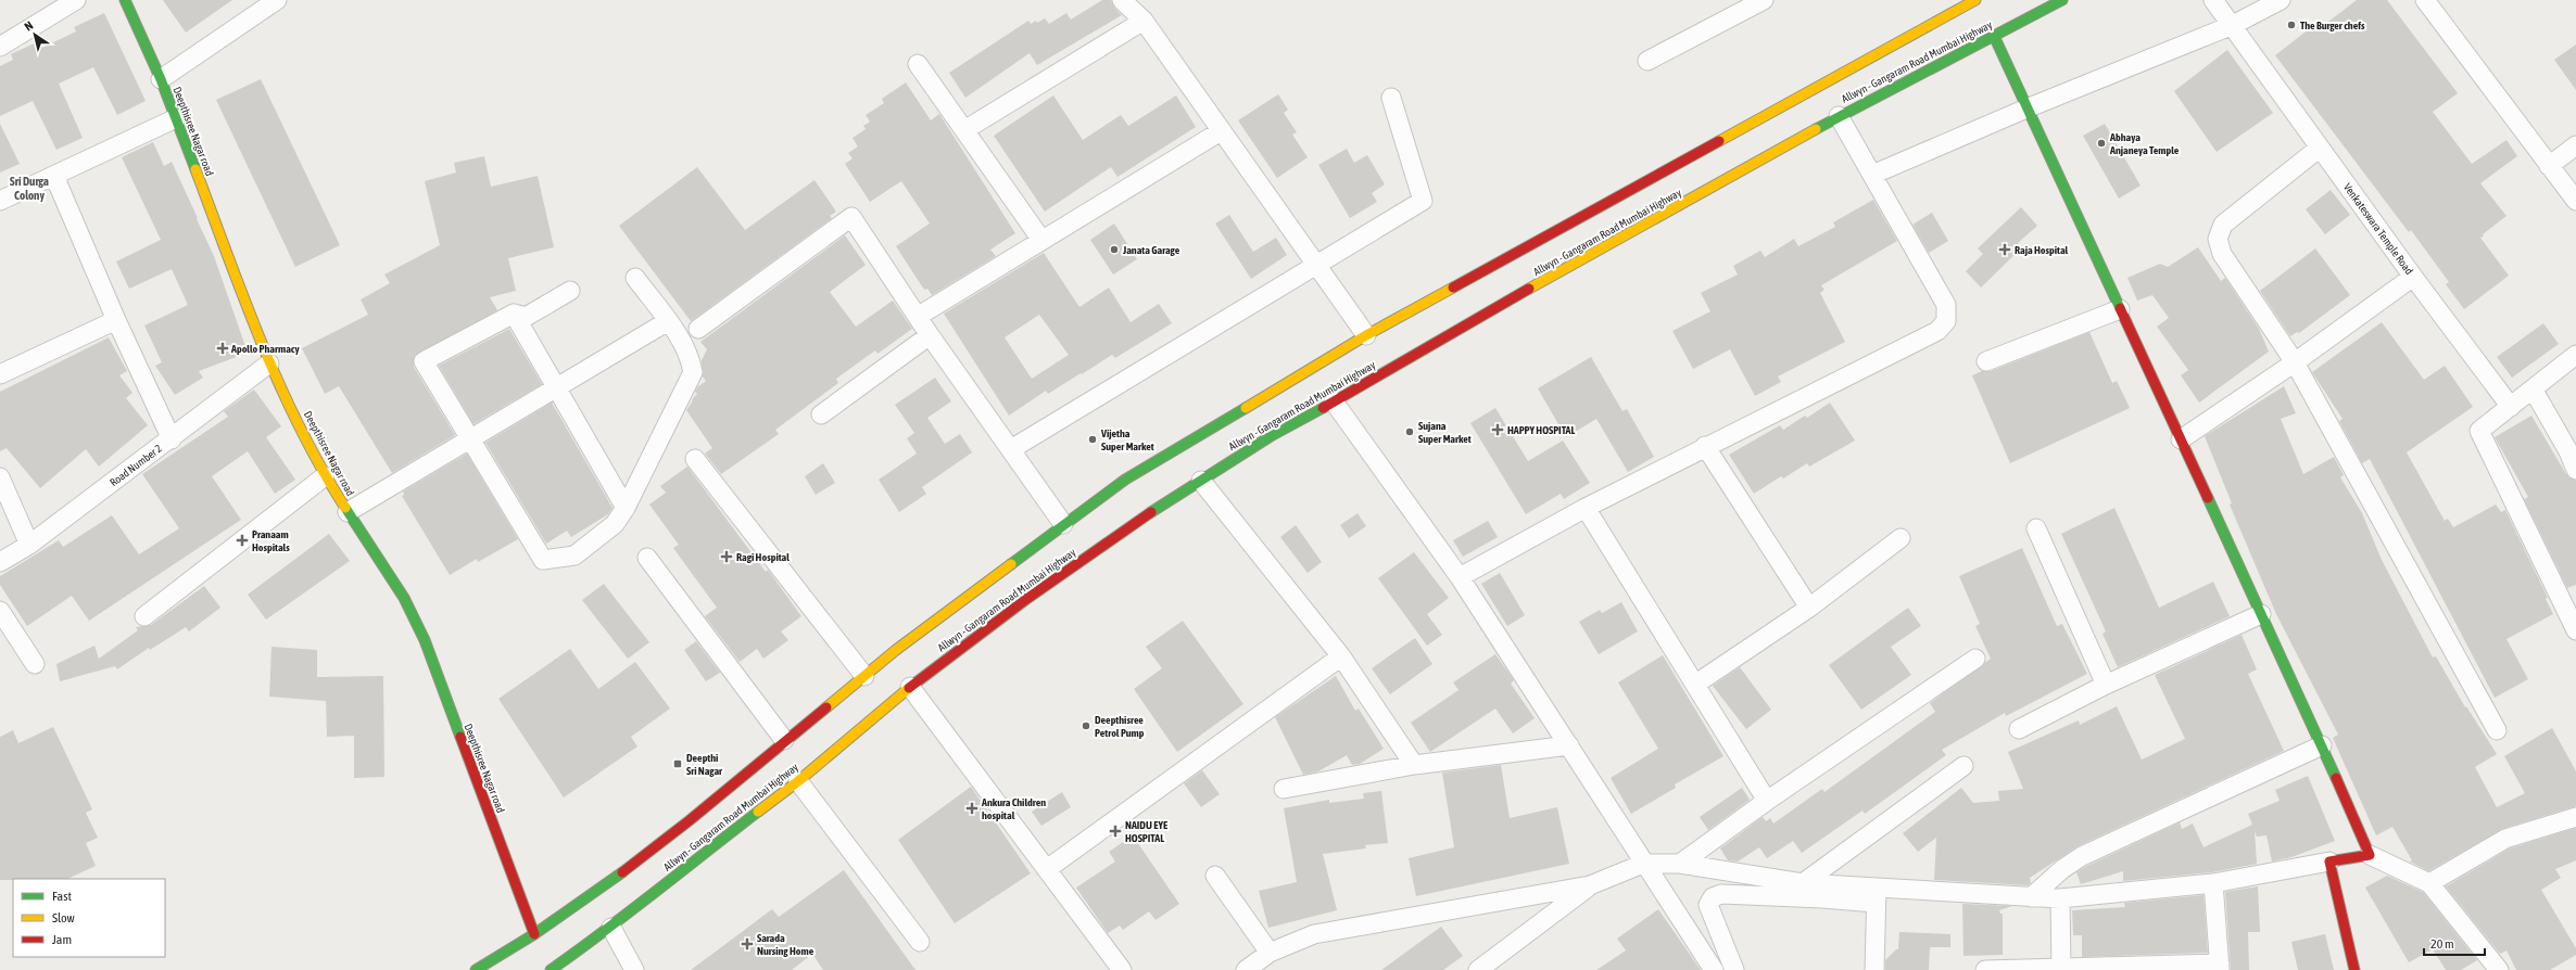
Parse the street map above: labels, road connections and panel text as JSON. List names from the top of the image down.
{
  "streets": {
    "main road": ["Allwyn - Gangaram Road Mumbai Highway", "Deepthisree Nagar road"],
    "street": ["Venkateswara Temple Road", "Road Number 2"]
  },
  "crossings": [
    ["Deepthisree Nagar road", "Road Number 2"]
  ],
  "districts": ["Sri Durga Colony"],
  "places": {
    "other": [
      "The Burger chefs",
      "Abhaya Anjaneya Temple",
      "Janata Garage",
      "Sujana Super Market",
      "Vijetha Super Market",
      "Deepthisree Petrol Pump"
    ],
    "health": [
      "Raja Hospital",
      "Apollo Pharmacy",
      "HAPPY HOSPITAL",
      "Pranaam Hospitals",
      "Ragi Hospital",
      "Ankura Children hospital",
      "NAIDU EYE HOSPITAL",
      "Sarada Nursing Home"
    ],
    "transit": ["Deepthi Sri Nagar"]
  },
  "legend": ["Fast", "Slow", "Jam"],
  "scale_bar": "20 m",
  "north": "top left"
}
